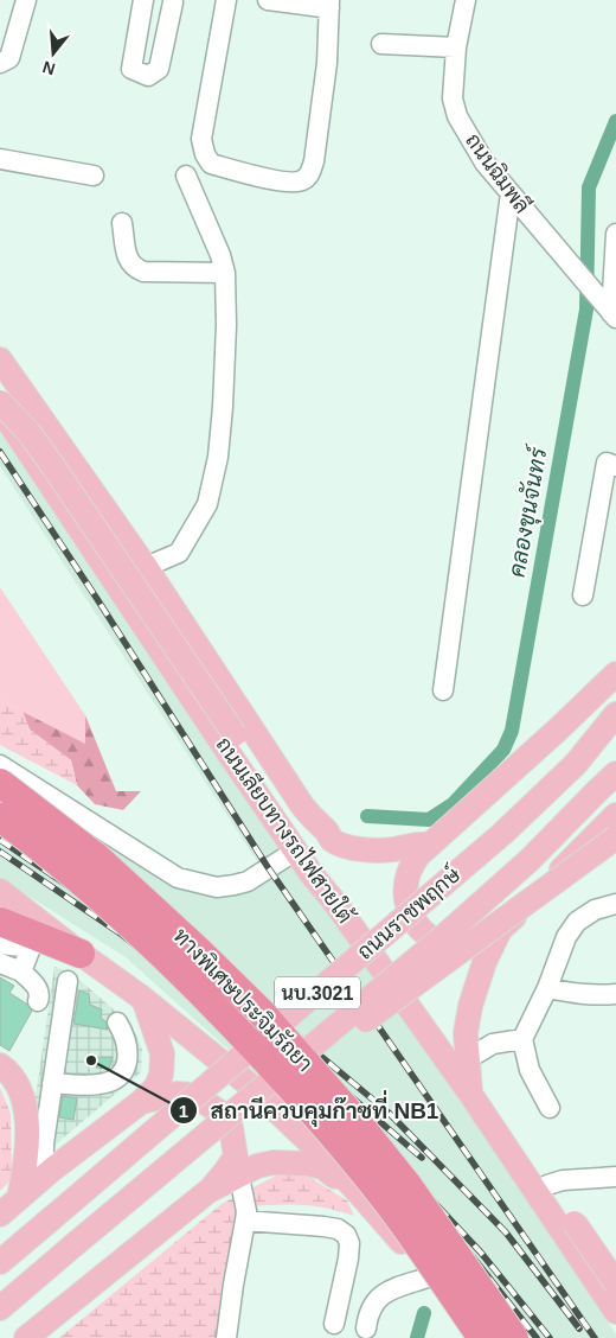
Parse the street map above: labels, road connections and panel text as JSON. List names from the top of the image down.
{
  "streets": {
    "highway": ["ทางพิเศษประจิมรัถยา"],
    "main road": ["ถนนเลียบทางรถไฟสายใต้", "ถนนราชพฤกษ์", "นบ.3021"],
    "street": ["ถนนฉิมพลี"]
  },
  "crossings": [
    ["ถนนเลียบทางรถไฟสายใต้", "ถนนราชพฤกษ์"]
  ],
  "water": ["คลองขุนจันทร์"],
  "places": ["สถานีควบคุมก๊าซที่ NB1"],
  "north": "bottom"
}
